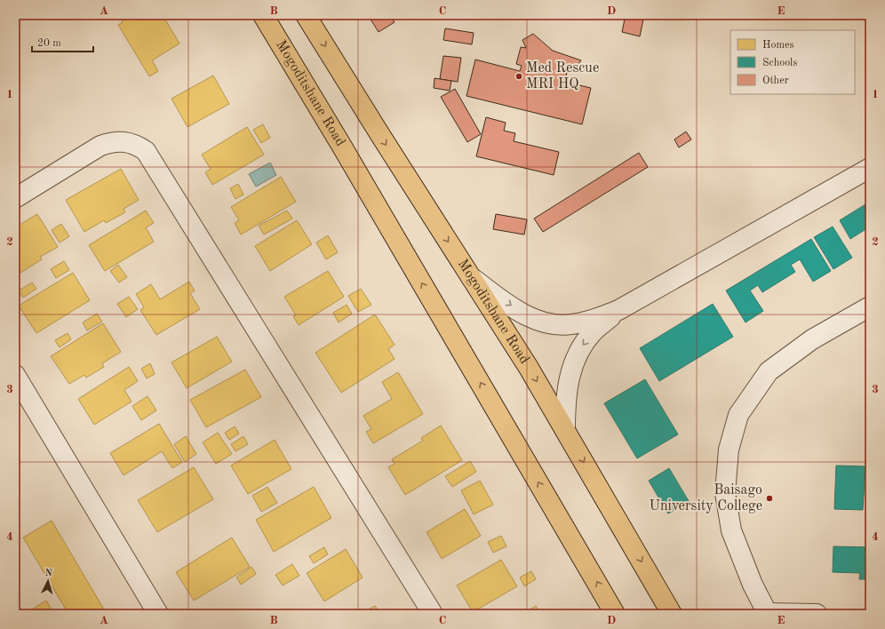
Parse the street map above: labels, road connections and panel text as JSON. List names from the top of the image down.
{
  "streets": {
    "main road": ["Mogoditshane Road"]
  },
  "places": ["Med Rescue MRI HQ", "Baisago University College"],
  "legend": ["Homes", "Schools", "Other"],
  "scale_bar": "20 m",
  "north": "top",
  "grid": {
    "columns": [
      "A",
      "B",
      "C",
      "D",
      "E"
    ],
    "rows": [
      "1",
      "2",
      "3",
      "4"
    ]
  }
}
